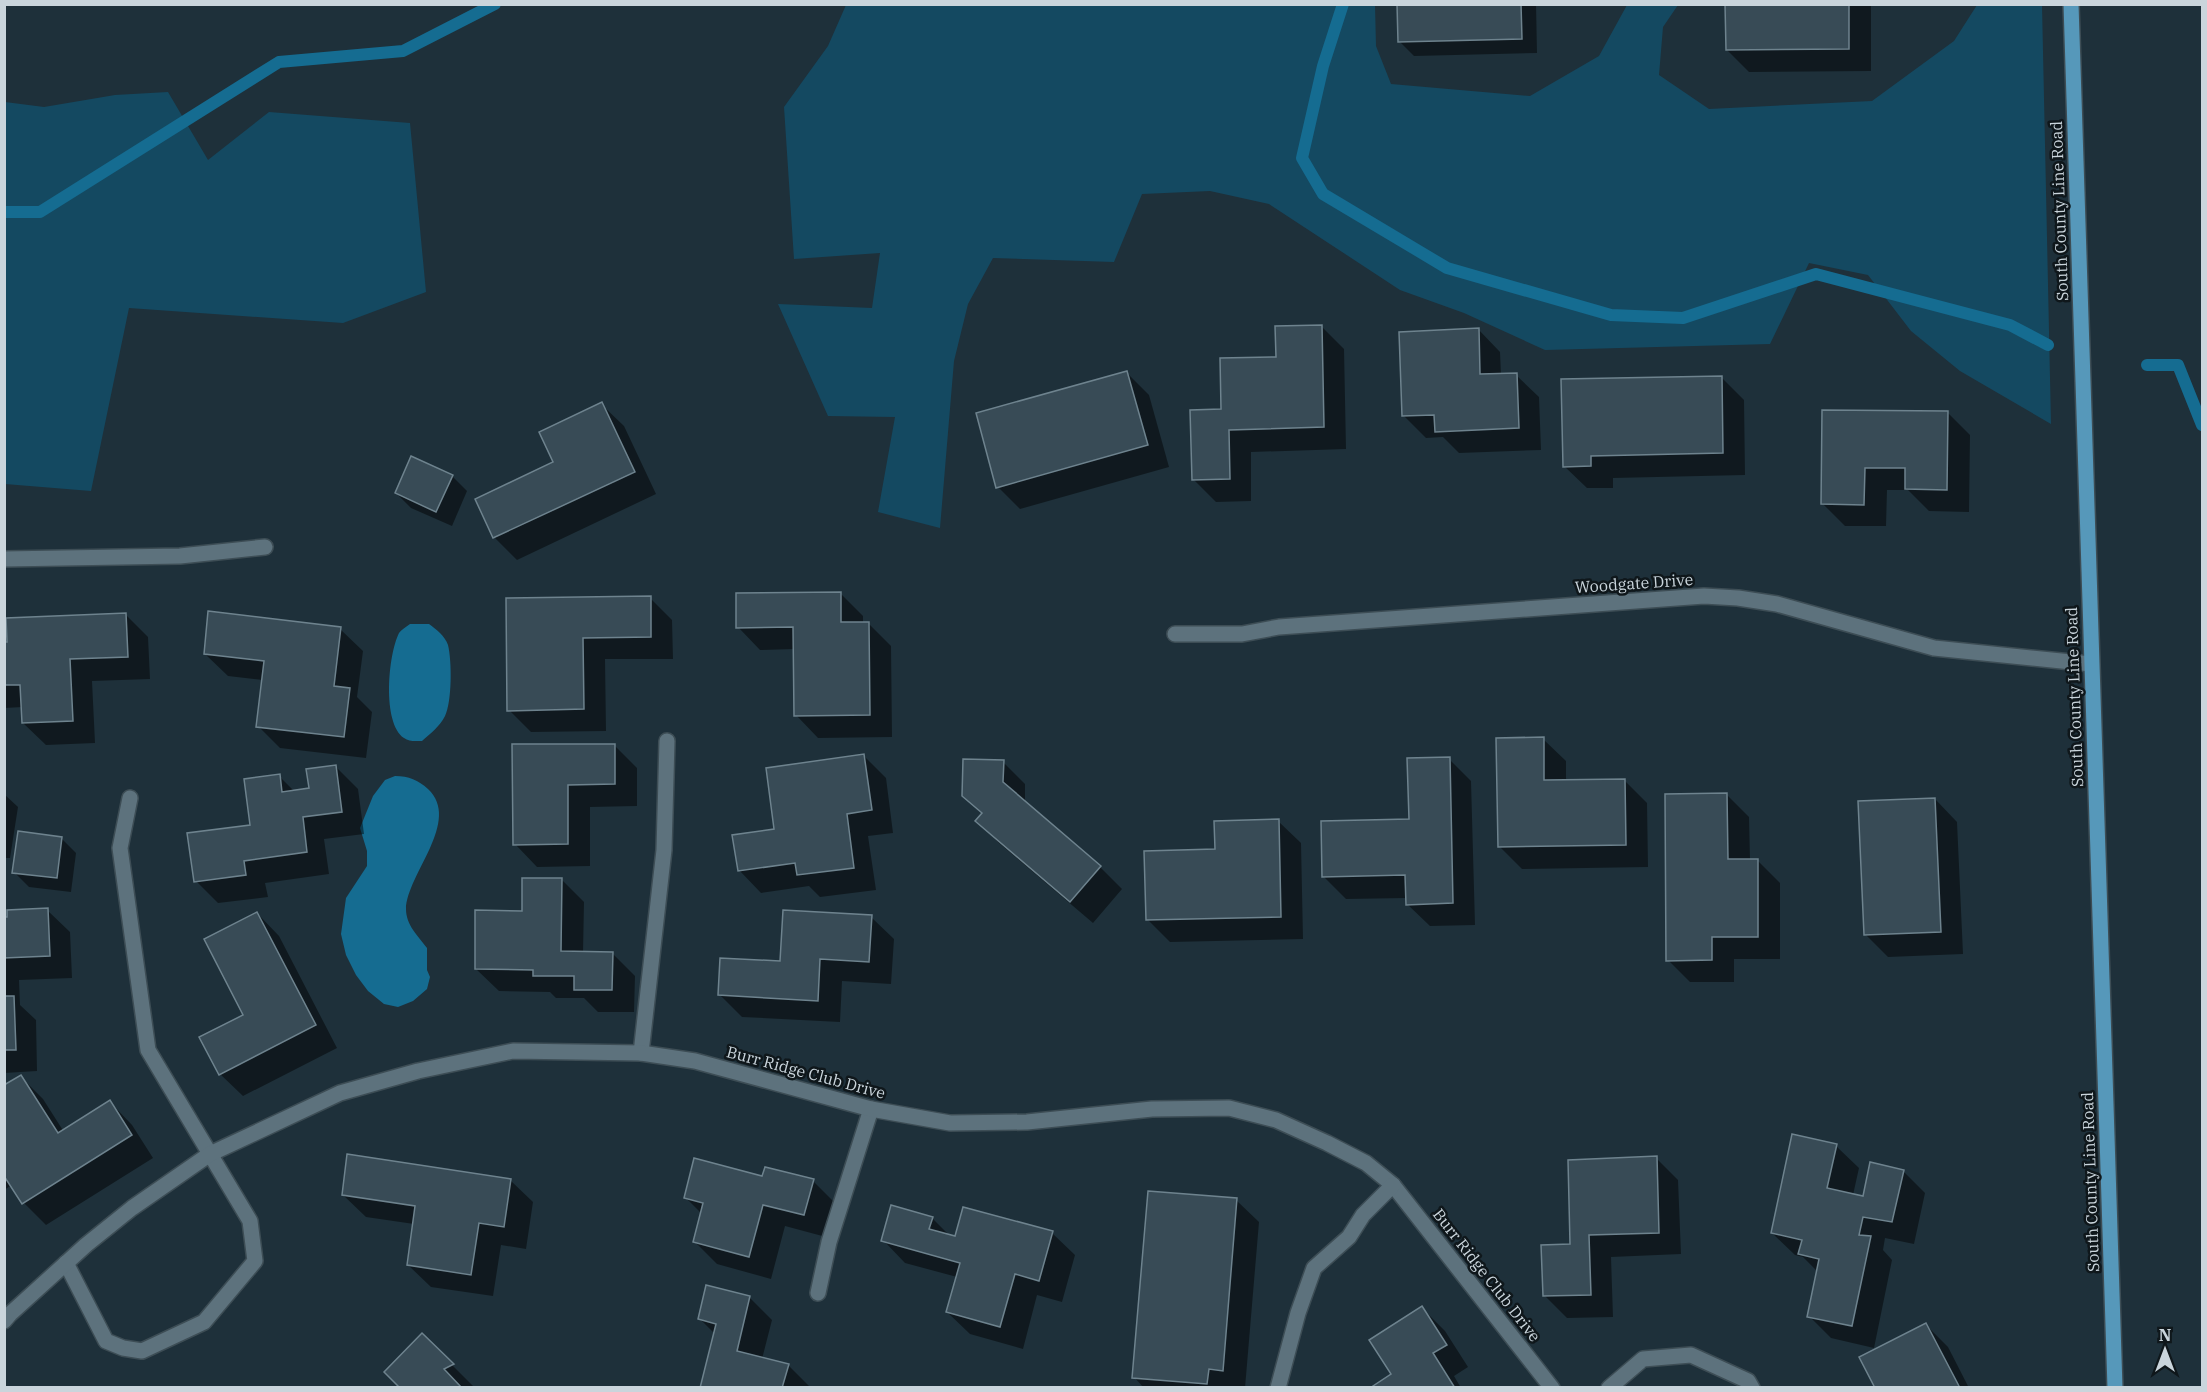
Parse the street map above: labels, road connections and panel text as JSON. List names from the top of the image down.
{
  "streets": {
    "main road": ["South County Line Road"],
    "street": ["Woodgate Drive", "Burr Ridge Club Drive"]
  },
  "crossings": [
    ["South County Line Road", "Woodgate Drive"]
  ],
  "north": "top"
}
